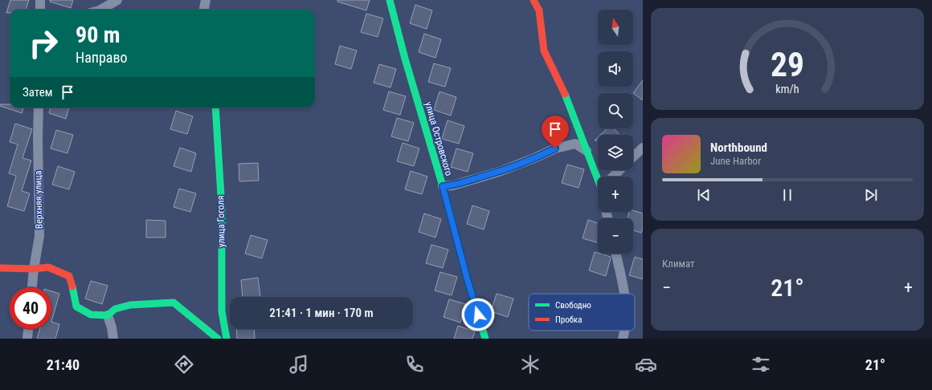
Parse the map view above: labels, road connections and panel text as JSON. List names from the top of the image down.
{
  "streets": {
    "street": ["улица Островского", "Верхняя улица", "улица Гоголя"]
  },
  "legend": ["Свободно", "Пробка"],
  "north": "top",
  "page": {
    "map_buttons": ["+", "−"],
    "turn": ["90 m", "Направо"],
    "then": "Затем",
    "song": ["Northbound", "June Harbor"],
    "tile": "Климат",
    "heat": ["−", "21°", "+"],
    "limit": "40",
    "trip": "21:41 · 1 мин · 170 m",
    "tabs": ["21:40", "21°"],
    "gauge": ["29", "km/h"]
  }
}
